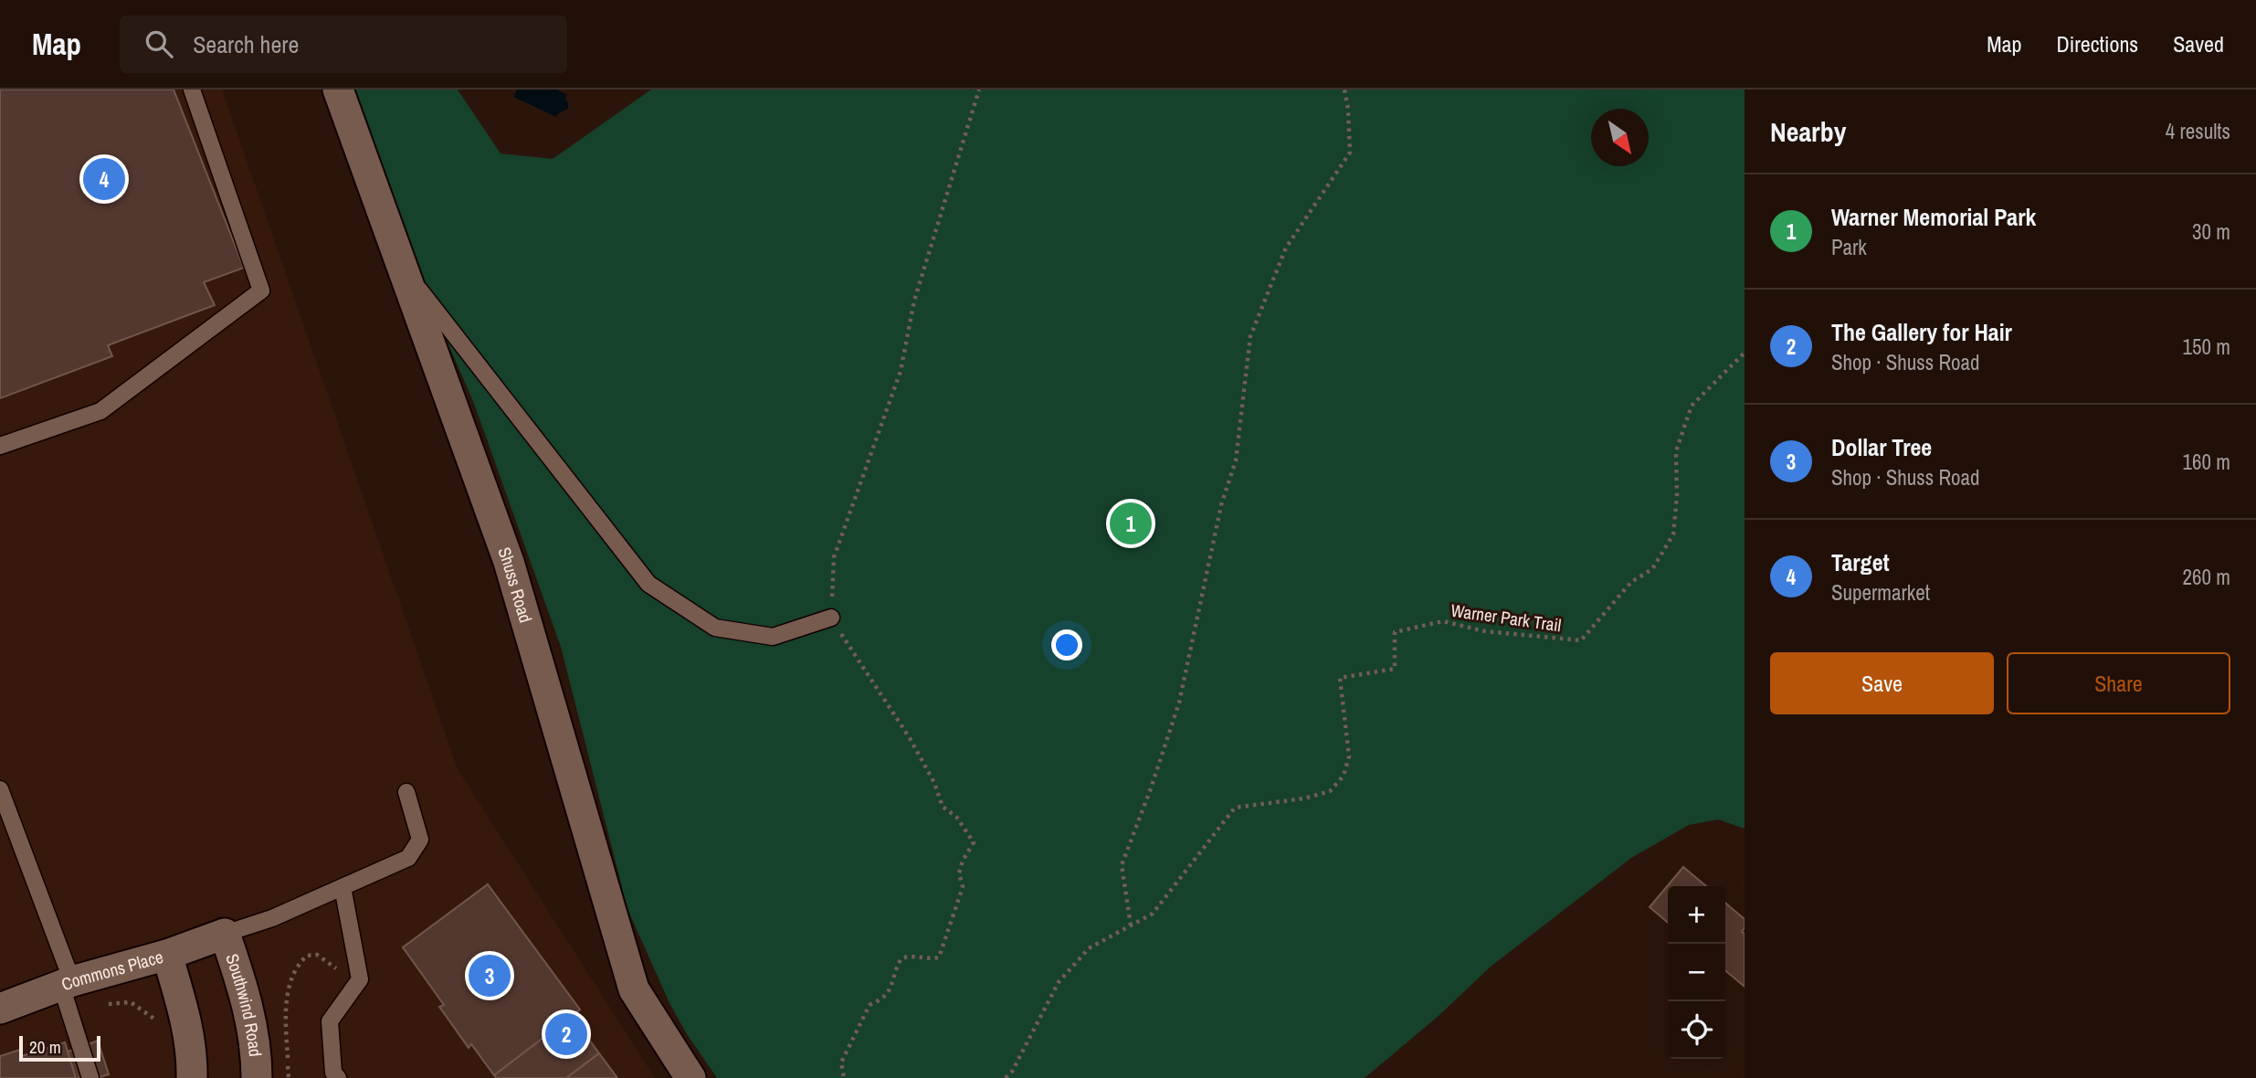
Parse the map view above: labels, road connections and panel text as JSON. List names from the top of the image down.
{
  "streets": {
    "street": ["Shuss Road", "Commons Place", "Southwind Road"],
    "path": ["Warner Park Trail"]
  },
  "crossings": [
    ["Commons Place", "Southwind Road"]
  ],
  "scale_bar": "20 m",
  "north": "bottom right",
  "page": {
    "header": "Map",
    "search": "Search here",
    "nav": ["Map", "Directions", "Saved"],
    "heading": ["Nearby", "4 results"],
    "pins": [
      "4",
      "1",
      "3",
      "2"
    ],
    "list": [
      {
        "mark": "1",
        "name": "Warner Memorial Park",
        "note": "Park",
        "value": "30 m"
      },
      {
        "mark": "2",
        "name": "The Gallery for Hair",
        "note": "Shop · Shuss Road",
        "value": "150 m"
      },
      {
        "mark": "3",
        "name": "Dollar Tree",
        "note": "Shop · Shuss Road",
        "value": "160 m"
      },
      {
        "mark": "4",
        "name": "Target",
        "note": "Supermarket",
        "value": "260 m"
      }
    ],
    "buttons": ["Save", "Share"],
    "map_buttons": ["+", "−"],
    "scale": "20 m"
  }
}
